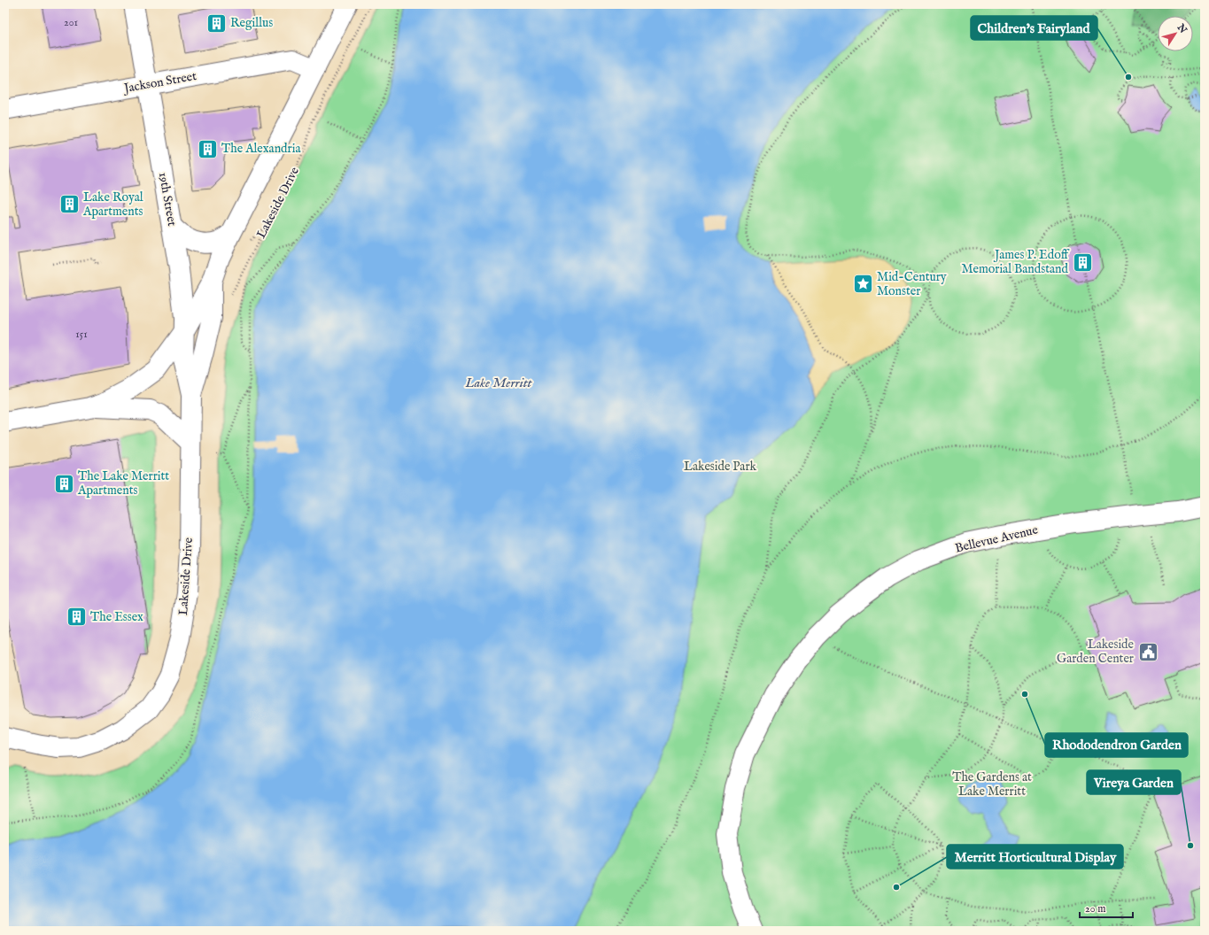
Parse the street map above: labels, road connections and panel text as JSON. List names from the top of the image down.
{
  "streets": {
    "street": [
      "Jackson Street",
      "19th Street",
      "Lakeside Drive",
      "Bellevue Avenue"
    ]
  },
  "crossings": [
    ["Jackson Street", "19th Street"],
    ["Jackson Street", "Lakeside Drive"],
    ["19th Street", "Lakeside Drive"]
  ],
  "water": ["Lake Merritt"],
  "parks": ["Lakeside Park", "The Gardens at Lake Merritt"],
  "places": {
    "building": [
      "Regillus",
      "The Alexandria",
      "Lake Royal Apartments",
      "James P. Edoff Memorial Bandstand",
      "The Lake Merritt Apartments",
      "The Essex"
    ],
    "other": [
      "Children's Fairyland",
      "Rhododendron Garden",
      "Vireya Garden",
      "Merritt Horticultural Display"
    ],
    "place": ["Mid-Century Monster"],
    "public building": ["Lakeside Garden Center"]
  },
  "house_numbers": ["201", "151"],
  "scale_bar": "20 m",
  "north": "top right"
}
